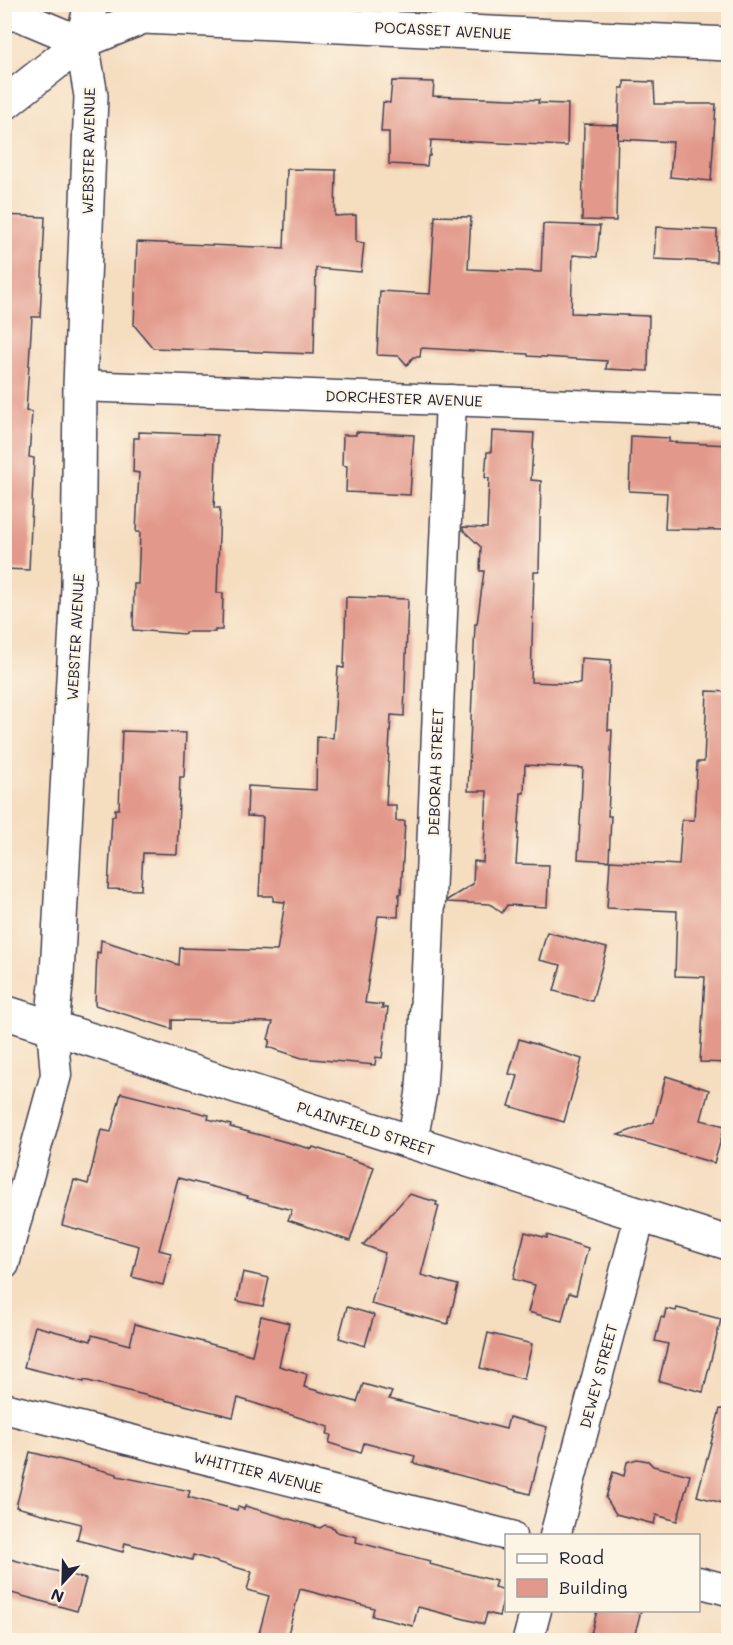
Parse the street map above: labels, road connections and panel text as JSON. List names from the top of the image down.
{
  "streets": {
    "main road": ["POCASSET AVENUE", "WEBSTER AVENUE", "PLAINFIELD STREET"],
    "street": [
      "DORCHESTER AVENUE",
      "DEBORAH STREET",
      "DEWEY STREET",
      "WHITTIER AVENUE"
    ]
  },
  "crossings": [
    ["POCASSET AVENUE", "WEBSTER AVENUE"],
    ["WEBSTER AVENUE", "DORCHESTER AVENUE"],
    ["WEBSTER AVENUE", "PLAINFIELD STREET"],
    ["DORCHESTER AVENUE", "DEBORAH STREET"],
    ["DEBORAH STREET", "PLAINFIELD STREET"],
    ["PLAINFIELD STREET", "DEWEY STREET"]
  ],
  "legend": ["Road", "Building"],
  "north": "bottom"
}
